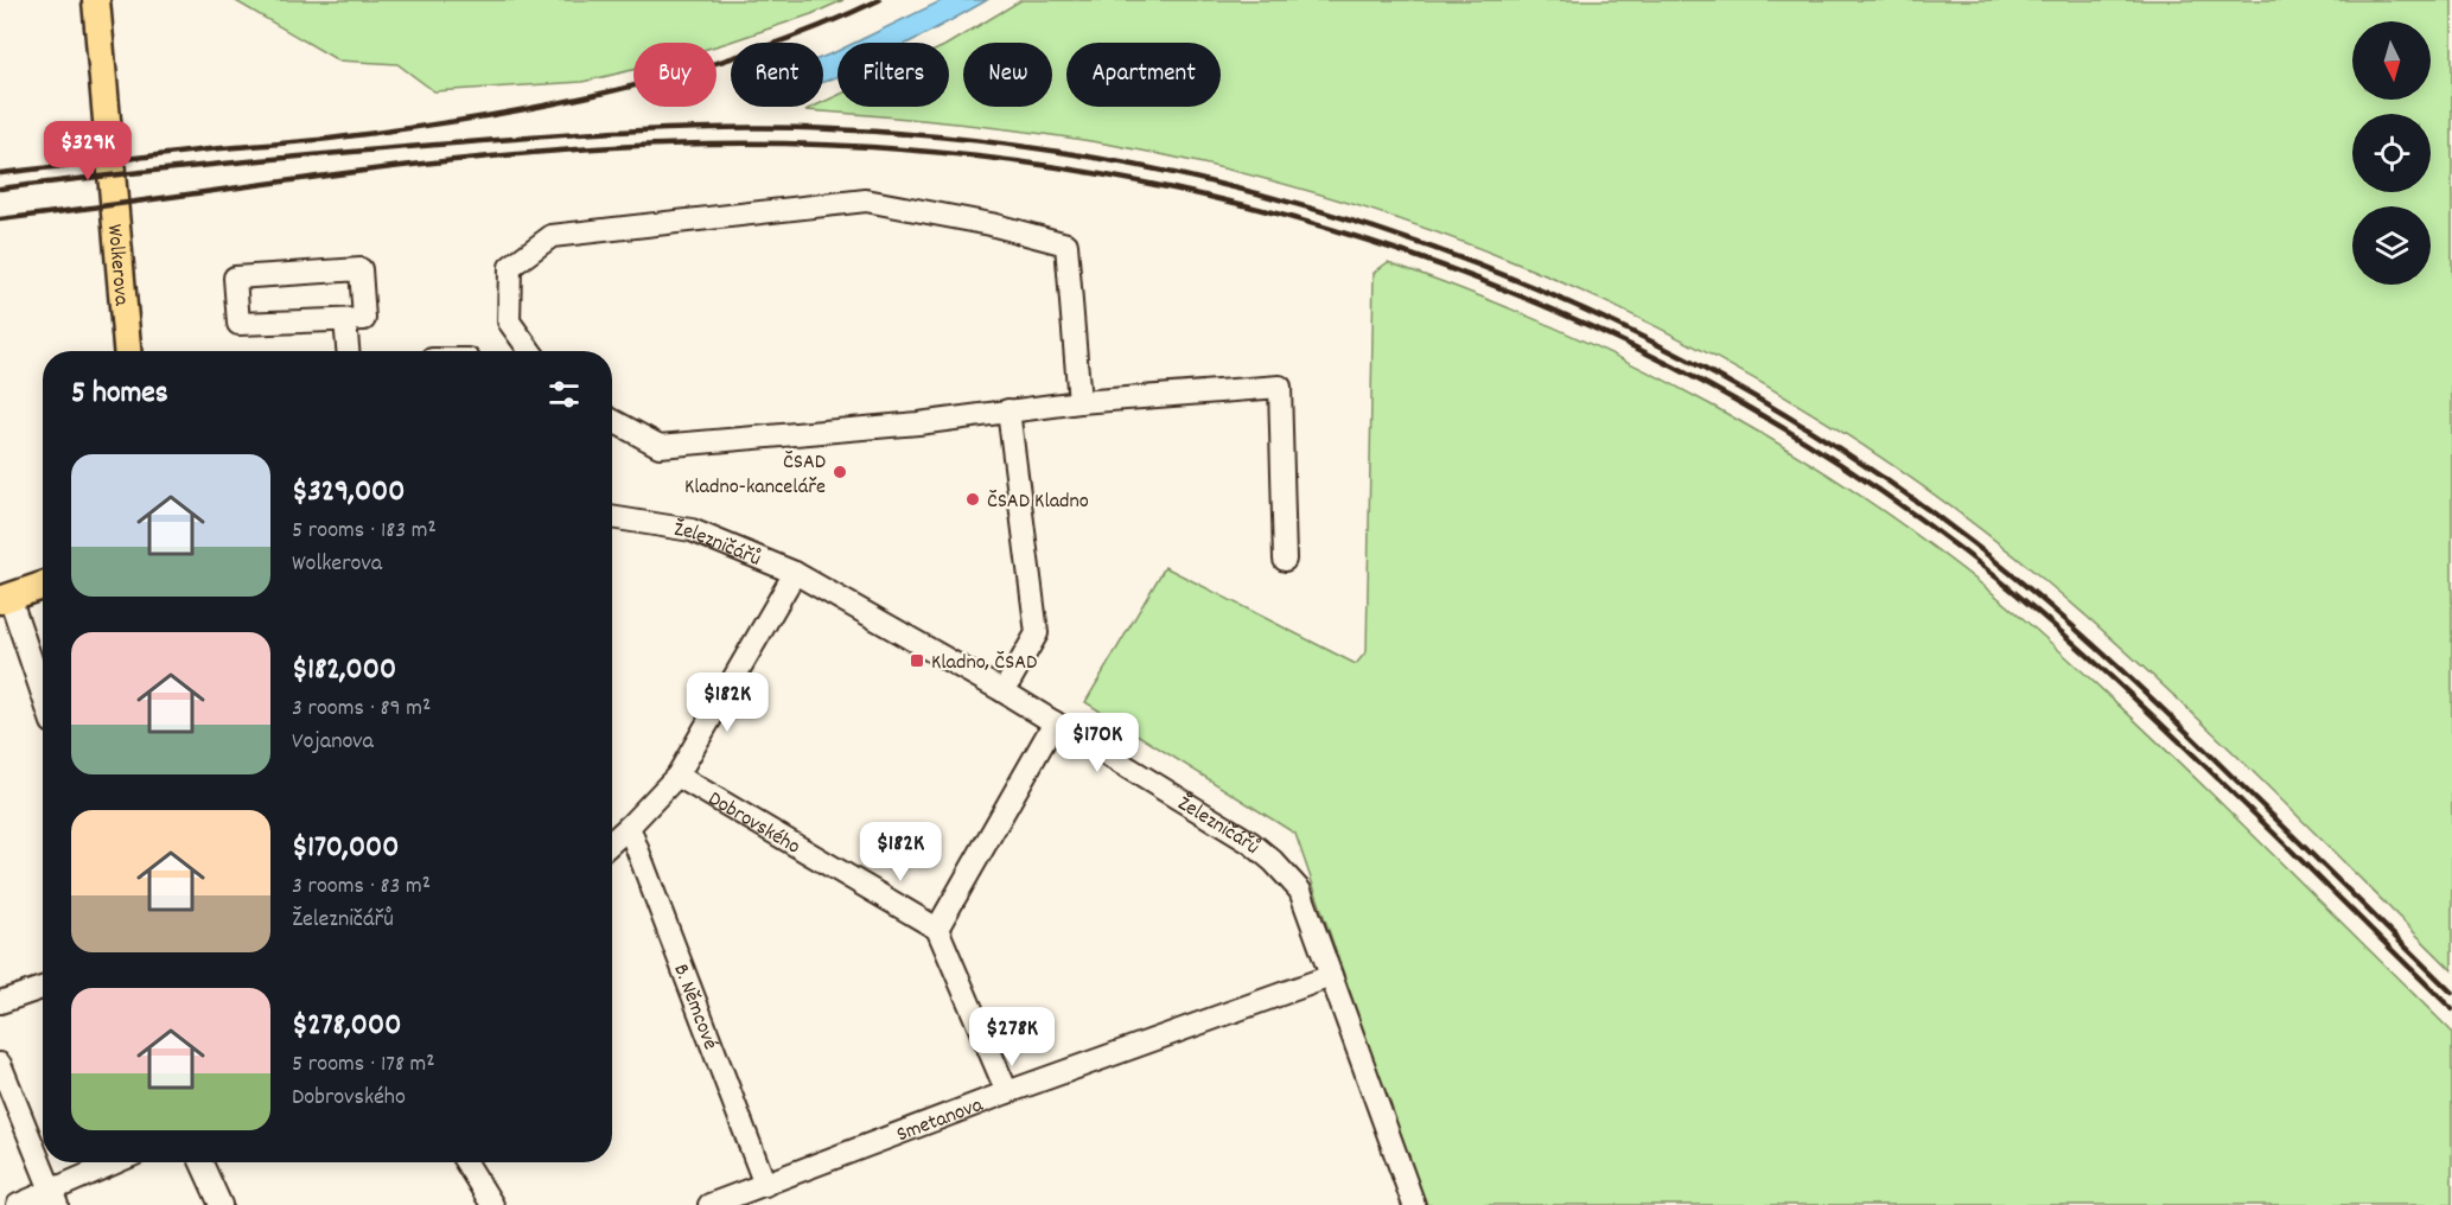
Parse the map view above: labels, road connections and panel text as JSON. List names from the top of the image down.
{
  "streets": {
    "main road": ["Wolkerova"],
    "street": [
      "Železničářů",
      "Dobrovského",
      "B. Němcové",
      "Smetanova"
    ]
  },
  "crossings": [
    ["Železničářů", "Smetanova"],
    ["B. Němcové", "Smetanova"]
  ],
  "places": {
    "other": ["ČSAD Kladno-kanceláře", "ČSAD Kladno"],
    "transit": ["Kladno, ČSAD"]
  },
  "north": "bottom",
  "page": {
    "chip": [
      "Buy",
      "Rent",
      "Filters",
      "New",
      "Apartment"
    ],
    "price": [
      "$329K",
      "$182K",
      "$170K",
      "$182K",
      "$278K"
    ],
    "heading": "5 homes",
    "list": [
      {
        "name": "$329,000",
        "note": "5 rooms · 183 m² · Wolkerova"
      },
      {
        "name": "$182,000",
        "note": "3 rooms · 89 m² · Vojanova"
      },
      {
        "name": "$170,000",
        "note": "3 rooms · 83 m² · Železničářů"
      },
      {
        "name": "$278,000",
        "note": "5 rooms · 178 m² · Dobrovského"
      }
    ]
  }
}
